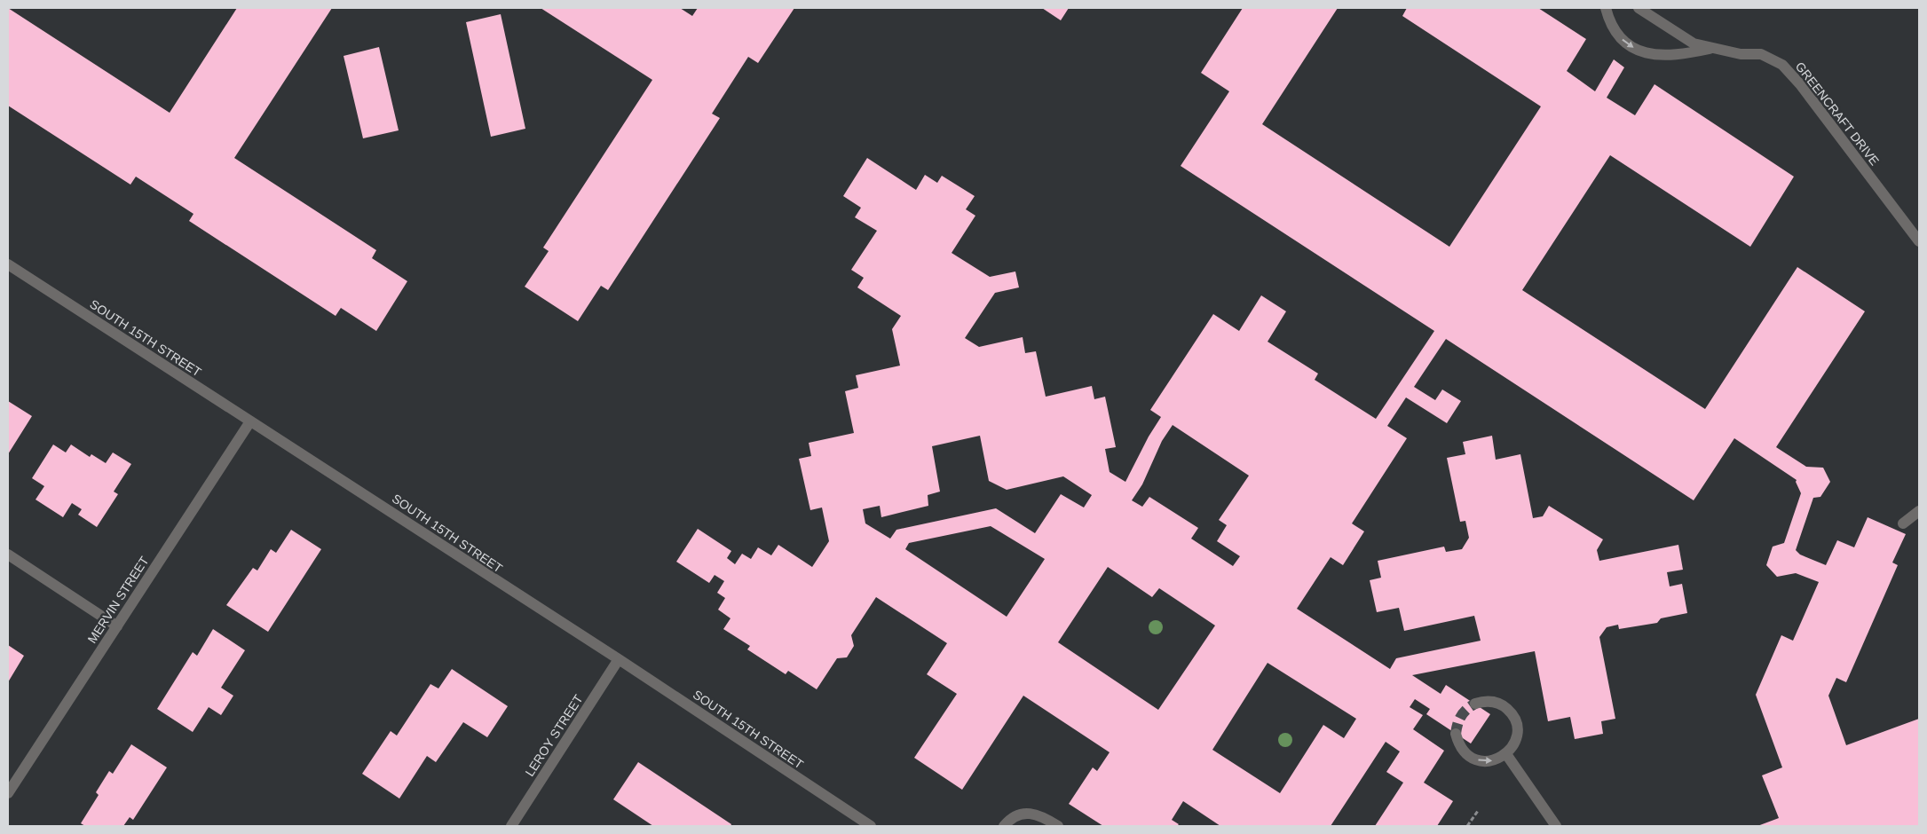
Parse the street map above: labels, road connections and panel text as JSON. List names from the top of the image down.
{
  "streets": {
    "street": [
      "GREENCRAFT DRIVE",
      "SOUTH 15TH STREET",
      "MERVIN STREET",
      "LEROY STREET"
    ]
  },
  "crossings": [
    ["SOUTH 15TH STREET", "MERVIN STREET"],
    ["SOUTH 15TH STREET", "LEROY STREET"]
  ]
}
